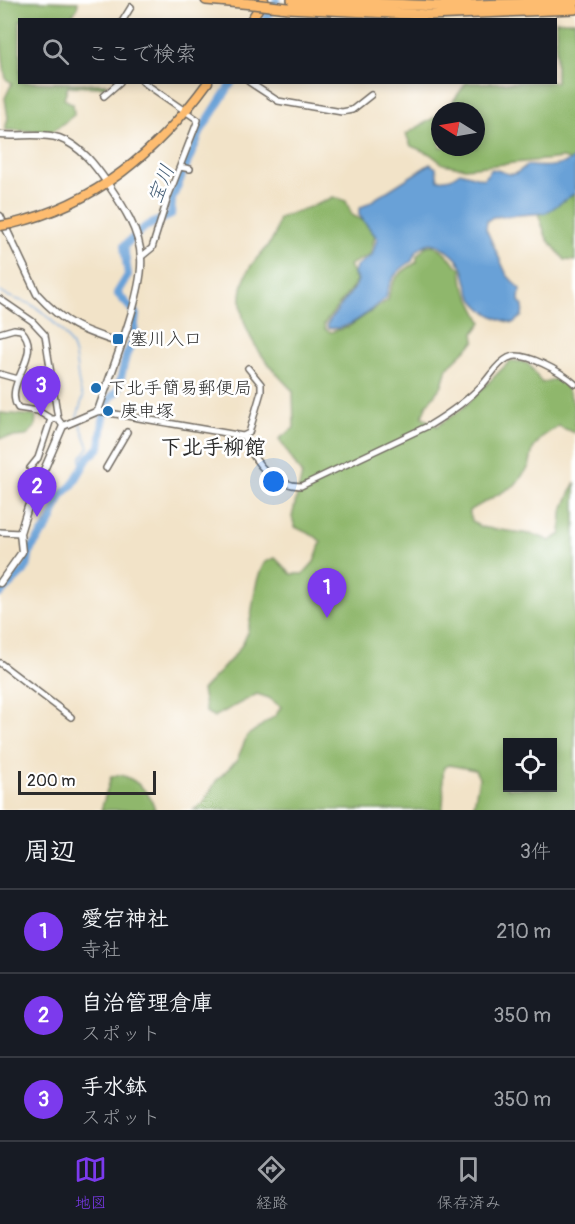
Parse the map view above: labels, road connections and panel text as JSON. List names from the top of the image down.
{
  "districts": ["下北手柳館"],
  "water": ["宝川"],
  "places": {
    "transit": ["塞川入口"],
    "other": ["下北手簡易郵便局", "庚申塚"]
  },
  "scale_bar": "200 m",
  "north": "left",
  "page": {
    "search": "ここで検索",
    "pins": ["3", "2", "1"],
    "scale": "200 m",
    "heading": ["周辺", "3件"],
    "list": [
      {
        "mark": "1",
        "name": "愛宕神社",
        "note": "寺社",
        "value": "210 m"
      },
      {
        "mark": "2",
        "name": "自治管理倉庫",
        "note": "スポット",
        "value": "350 m"
      },
      {
        "mark": "3",
        "name": "手水鉢",
        "note": "スポット",
        "value": "350 m"
      }
    ],
    "nav": ["地図", "経路", "保存済み"]
  }
}
